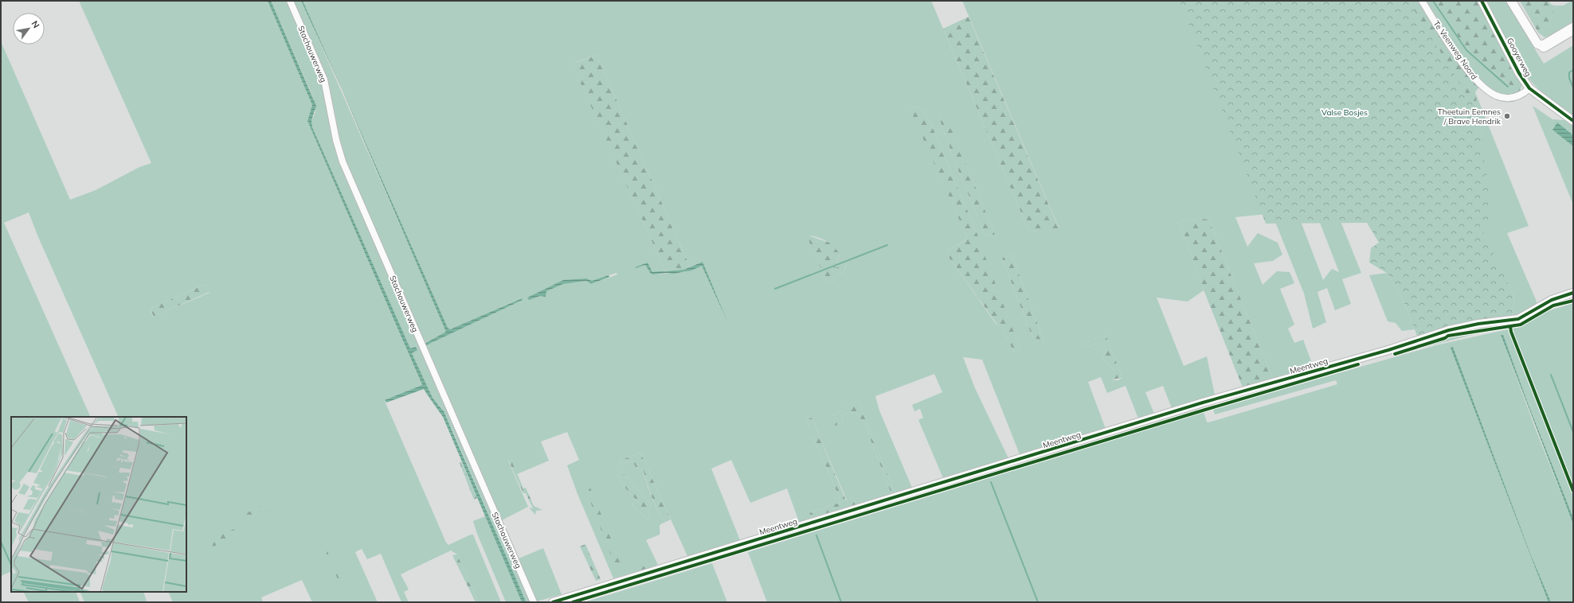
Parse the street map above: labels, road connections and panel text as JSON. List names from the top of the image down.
{
  "streets": {
    "street": [
      "Te Veenweg Noord",
      "Stachouwerweg",
      "Gooyerweg",
      "Meentweg"
    ]
  },
  "crossings": [
    ["Te Veenweg Noord", "Gooyerweg"]
  ],
  "parks": ["Valse Bosjes"],
  "places": ["Theetuin Eemnes / Brave Hendrik"],
  "north": "top right"
}
